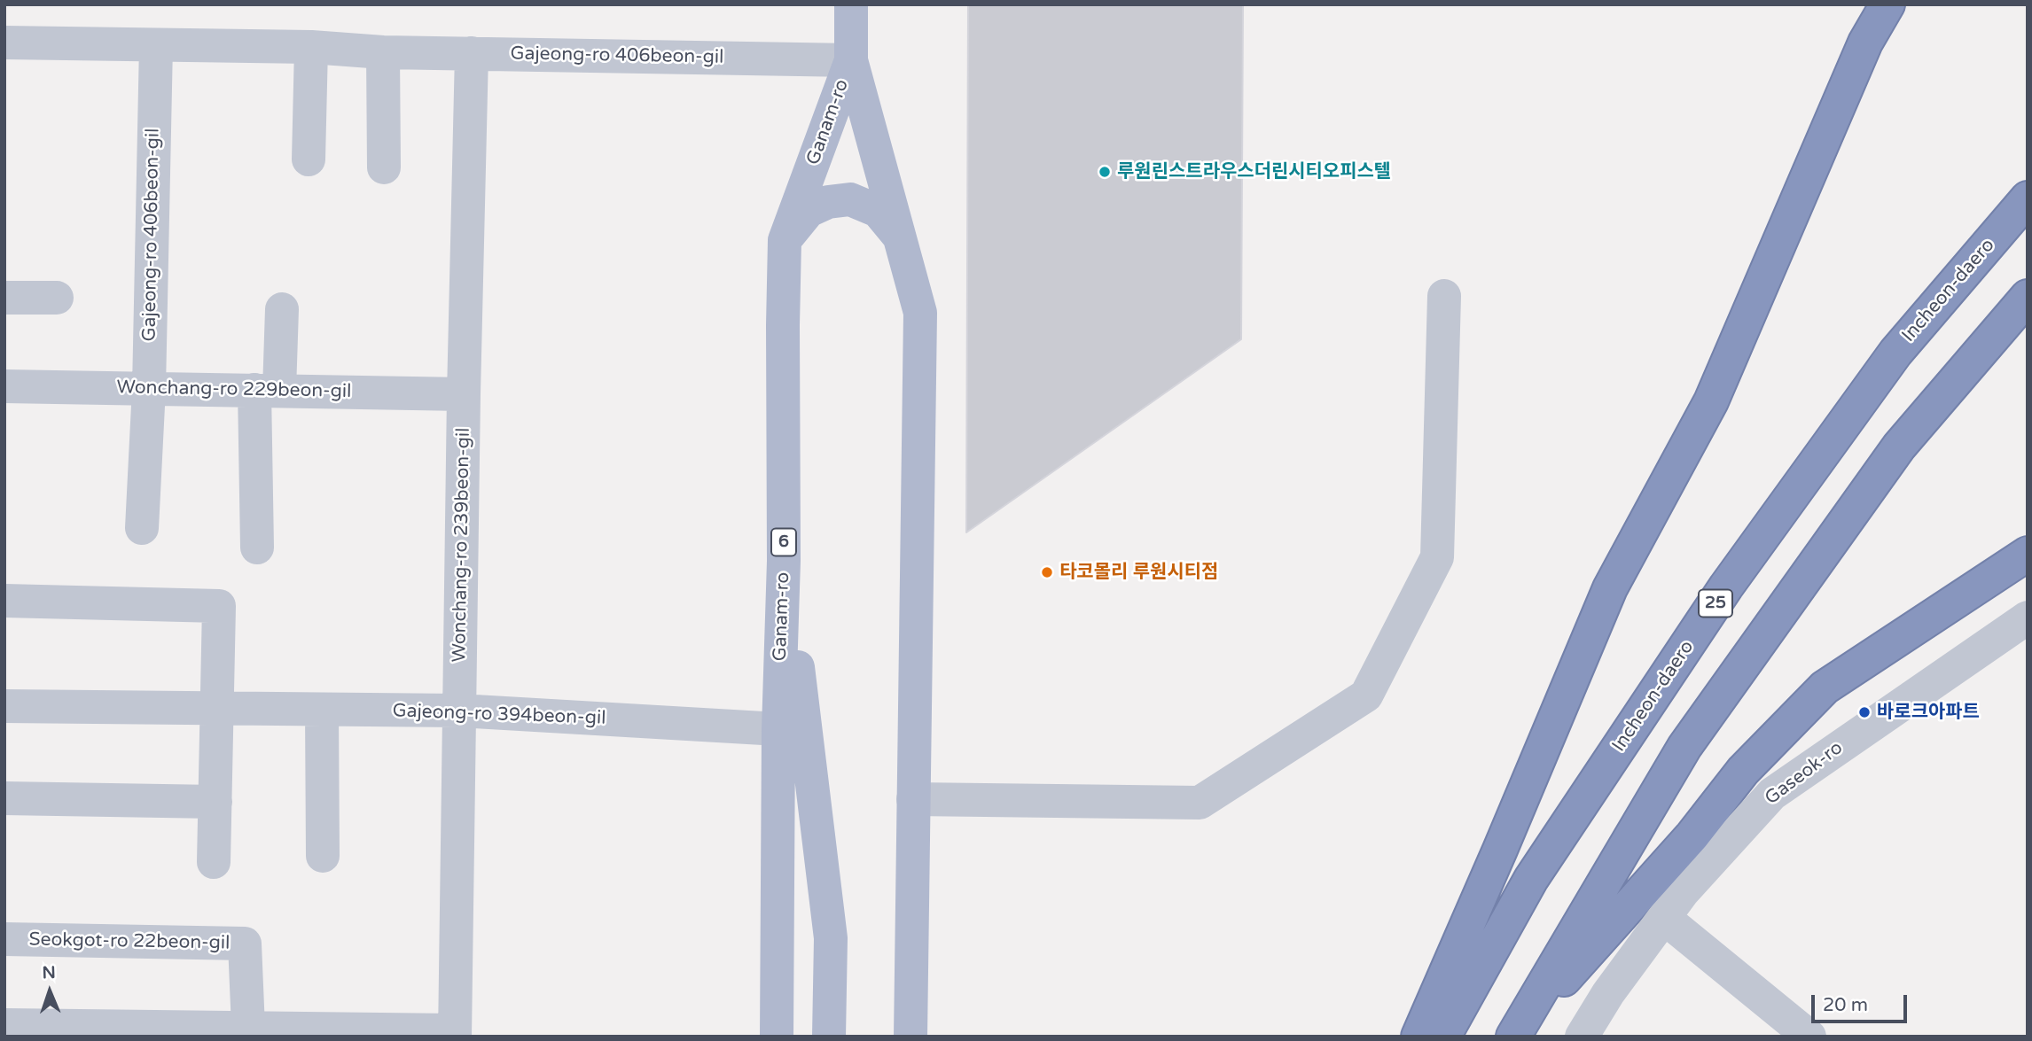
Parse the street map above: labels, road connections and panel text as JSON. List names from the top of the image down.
{
  "streets": {
    "highway": ["Incheon-daero", "25"],
    "main road": ["Ganam-ro", "6"],
    "street": [
      "Gajeong-ro 406beon-gil",
      "Wonchang-ro 229beon-gil",
      "Wonchang-ro 239beon-gil",
      "Gajeong-ro 394beon-gil",
      "Gaseok-ro",
      "Seokgot-ro 22beon-gil"
    ]
  },
  "crossings": [
    ["Gajeong-ro 406beon-gil", "Ganam-ro"],
    ["Gajeong-ro 406beon-gil", "Wonchang-ro 229beon-gil"],
    ["Gajeong-ro 406beon-gil", "Wonchang-ro 239beon-gil"],
    ["Ganam-ro", "Gajeong-ro 394beon-gil"],
    ["Wonchang-ro 229beon-gil", "Wonchang-ro 239beon-gil"],
    ["Wonchang-ro 239beon-gil", "Gajeong-ro 394beon-gil"]
  ],
  "places": ["루원린스트라우스더린시티오피스텔", "타코몰리 루원시티점", "바로크아파트"],
  "scale_bar": "20 m",
  "north": "top"
}
